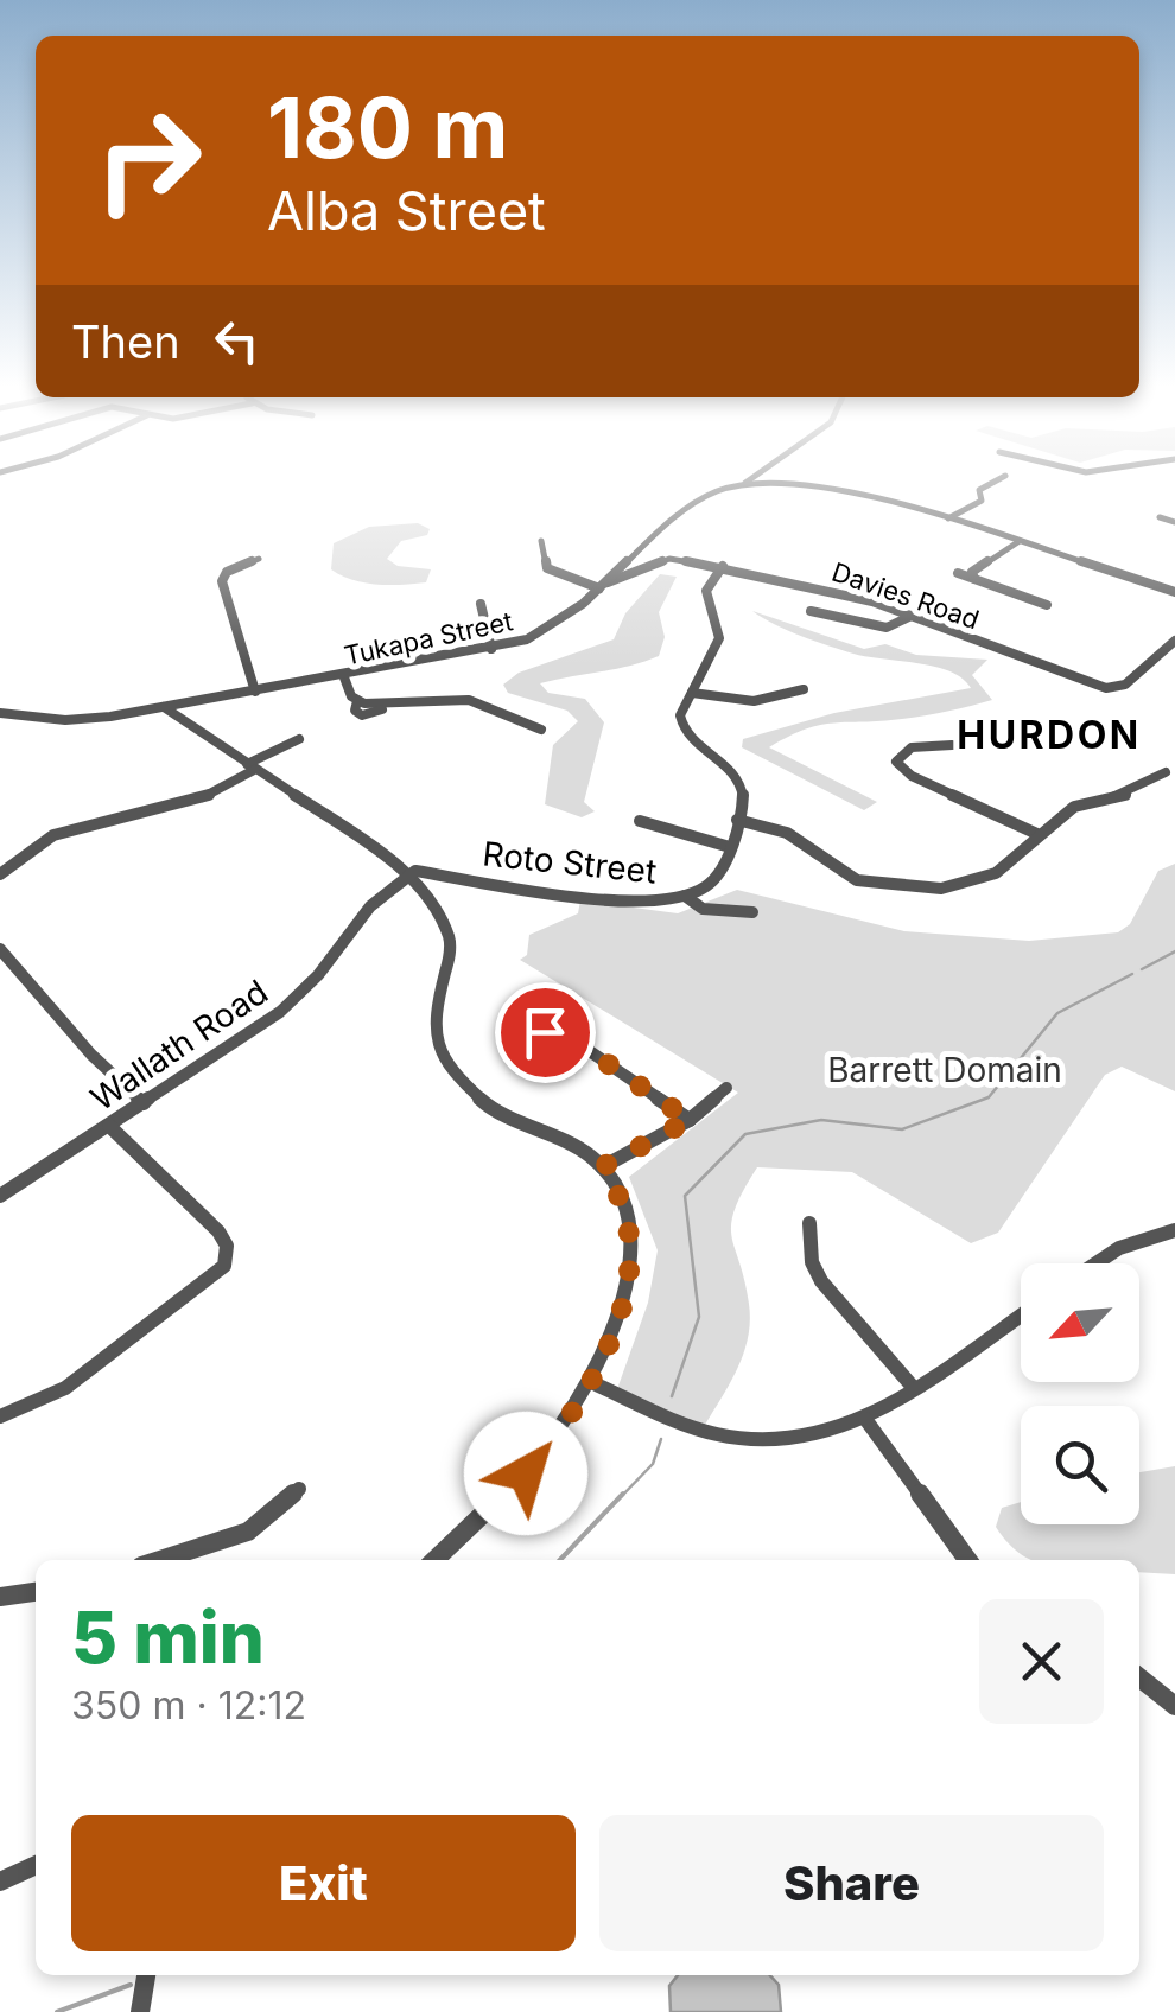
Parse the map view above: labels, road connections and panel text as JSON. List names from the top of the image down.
{
  "streets": {
    "street": [
      "Davies Road",
      "Tukapa Street",
      "Roto Street",
      "Wallath Road"
    ]
  },
  "crossings": [
    ["Davies Road", "Tukapa Street"],
    ["Roto Street", "Wallath Road"]
  ],
  "districts": ["HURDON"],
  "parks": ["Barrett Domain"],
  "north": "bottom left",
  "page": {
    "turn": ["180 m", "Alba Street"],
    "then": "Then",
    "heading": ["5 min", "350 m · 12:12"],
    "buttons": ["Exit", "Share"]
  }
}
